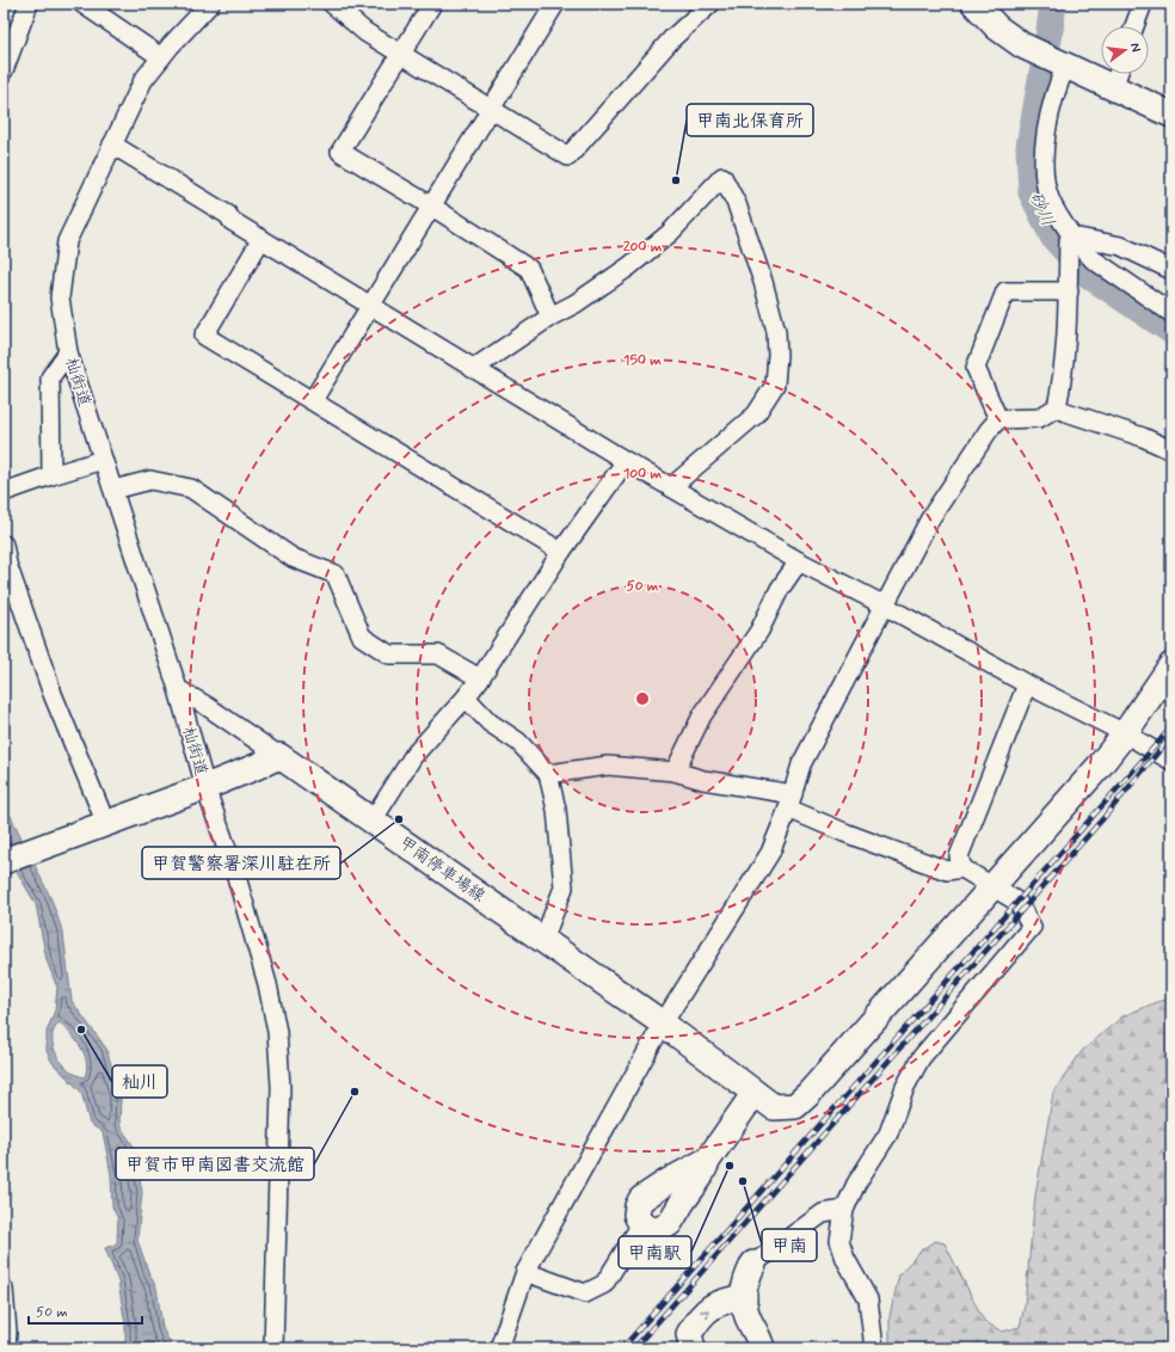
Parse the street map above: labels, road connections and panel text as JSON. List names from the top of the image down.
{
  "streets": {
    "main road": ["甲南停車場線"],
    "street": ["杣街道"]
  },
  "water": ["砂川"],
  "places": [
    "甲南北保育所",
    "甲賀警察署深川駐在所",
    "杣川",
    "甲賀市甲南図書交流館",
    "甲南駅",
    "甲南"
  ],
  "scale_bar": "50 m",
  "north": "right",
  "rings": [
    "200 m",
    "150 m",
    "100 m",
    "50 m"
  ]
}
